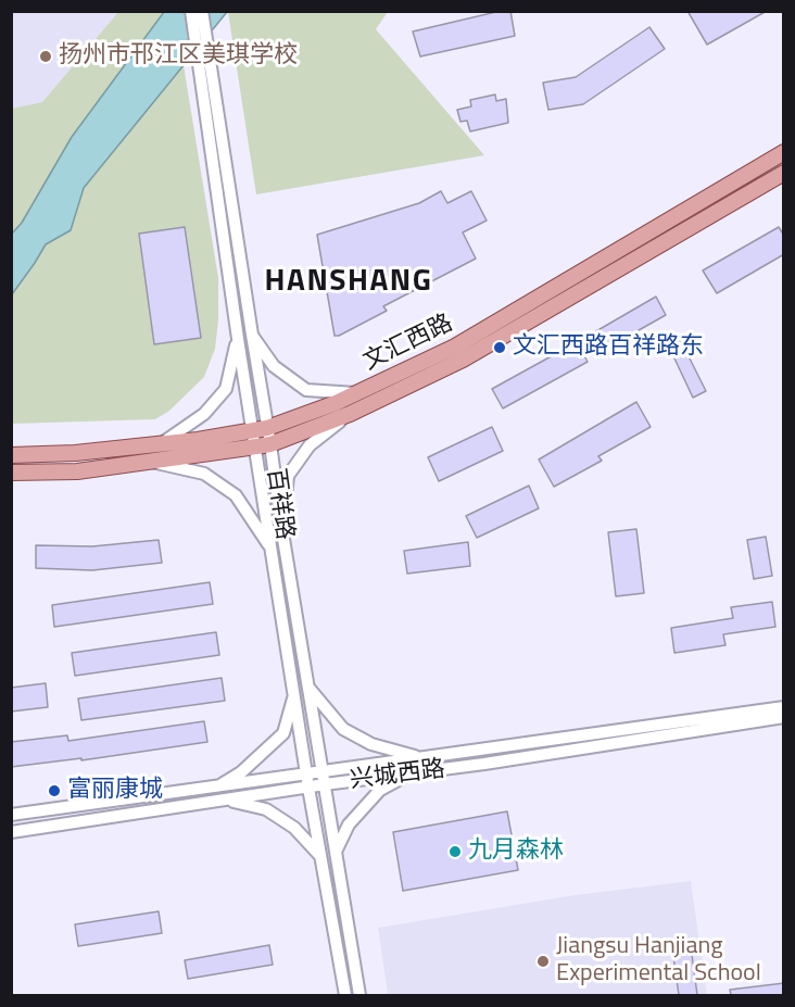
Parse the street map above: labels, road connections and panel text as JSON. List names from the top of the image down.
{
  "streets": {
    "main road": ["文汇西路"],
    "street": ["百祥路", "兴城西路"]
  },
  "crossings": [
    ["文汇西路", "百祥路"],
    ["百祥路", "兴城西路"]
  ],
  "districts": ["HANSHANG"],
  "places": [
    "扬州市邗江区美琪学校",
    "文汇西路百祥路东",
    "富丽康城",
    "九月森林",
    "Jiangsu Hanjiang Experimental School"
  ]
}
